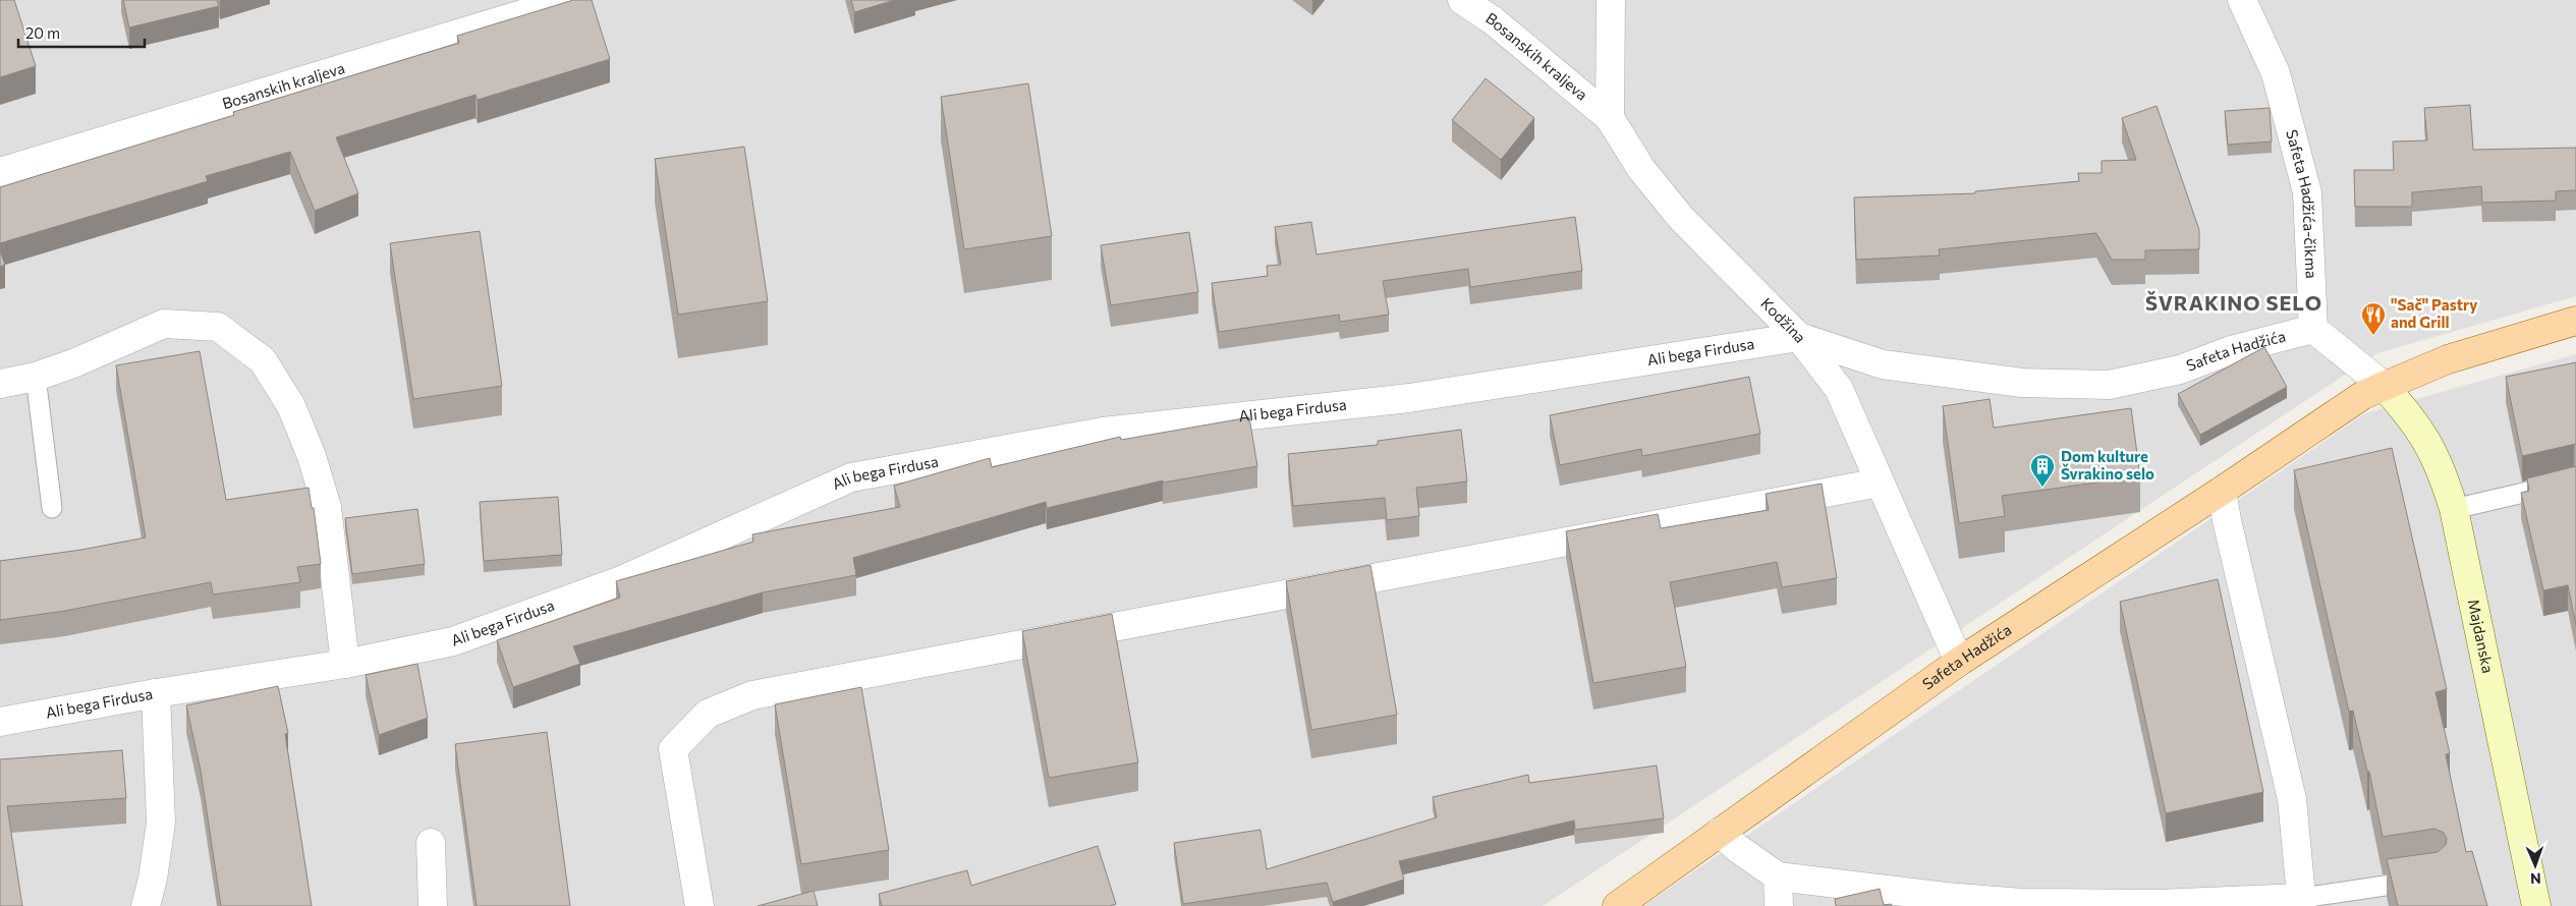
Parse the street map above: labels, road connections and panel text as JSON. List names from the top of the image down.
{
  "streets": {
    "main road": ["Safeta Hadžića"],
    "street": [
      "Bosanskih kraljeva",
      "Safeta Hadžića-čikma",
      "Kodžina",
      "Ali bega Firdusa",
      "Majdanska"
    ]
  },
  "crossings": [
    ["Bosanskih kraljeva", "Kodžina"],
    ["Safeta Hadžića-čikma", "Safeta Hadžića"],
    ["Kodžina", "Ali bega Firdusa"],
    ["Kodžina", "Safeta Hadžića"],
    ["Ali bega Firdusa", "Safeta Hadžića"],
    ["Safeta Hadžića", "Majdanska"]
  ],
  "districts": ["ŠVRAKINO SELO"],
  "places": {
    "restaurant": ["\"Sač\" Pastry and Grill"],
    "building": ["Dom kulture Švrakino selo"]
  },
  "scale_bar": "20 m",
  "north": "bottom"
}
